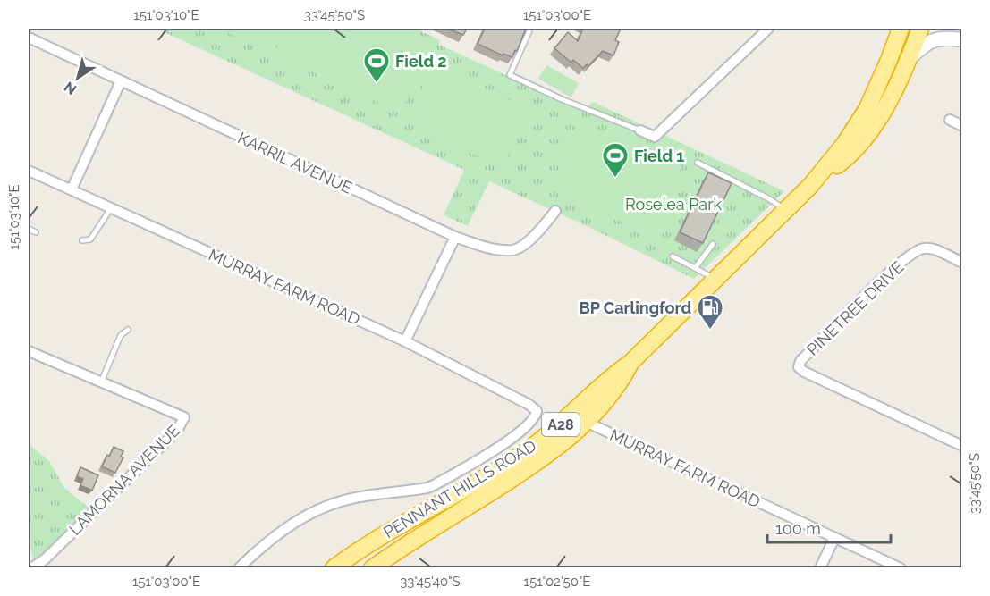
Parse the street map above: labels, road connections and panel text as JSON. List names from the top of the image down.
{
  "streets": {
    "highway": ["A28", "PENNANT HILLS ROAD"],
    "street": [
      "KARRIL AVENUE",
      "MURRAY FARM ROAD",
      "PINETREE DRIVE",
      "LAMORNA AVENUE"
    ]
  },
  "crossings": [
    ["MURRAY FARM ROAD", "PENNANT HILLS ROAD"]
  ],
  "parks": ["Roselea Park"],
  "places": {
    "sports": ["Field 2", "Field 1"],
    "fuel station": ["BP Carlingford"]
  },
  "scale_bar": "100 m",
  "north": "bottom left",
  "coordinates": [
    "151°03'10\"E",
    "33°45'50\"S",
    "151°03'00\"E",
    "33°45'40\"S",
    "151°02'50\"E"
  ]
}
